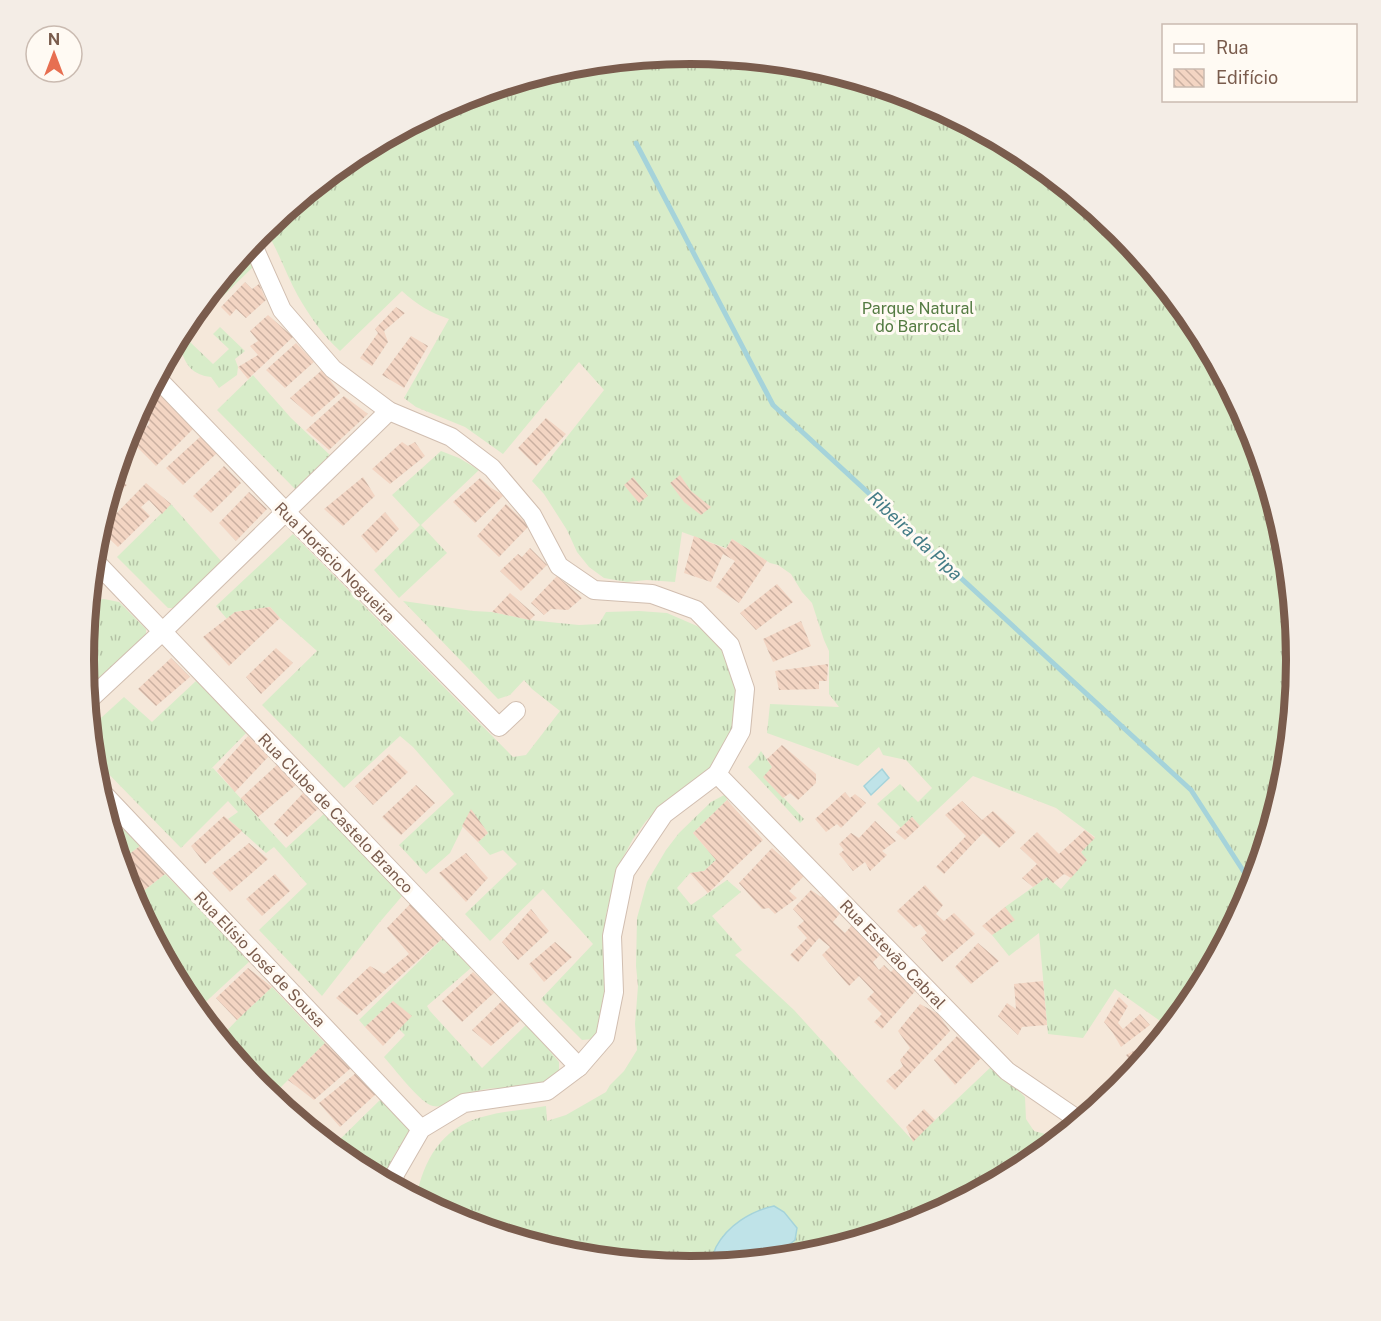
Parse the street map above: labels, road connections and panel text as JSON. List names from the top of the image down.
{
  "streets": {
    "street": [
      "Rua Horácio Nogueira",
      "Rua Clube de Castelo Branco",
      "Rua Estevão Cabral",
      "Rua Elísio José de Sousa"
    ]
  },
  "water": ["Ribeira da Pipa"],
  "parks": ["Parque Natural do Barrocal"],
  "legend": ["Rua", "Edifício"],
  "north": "top"
}
